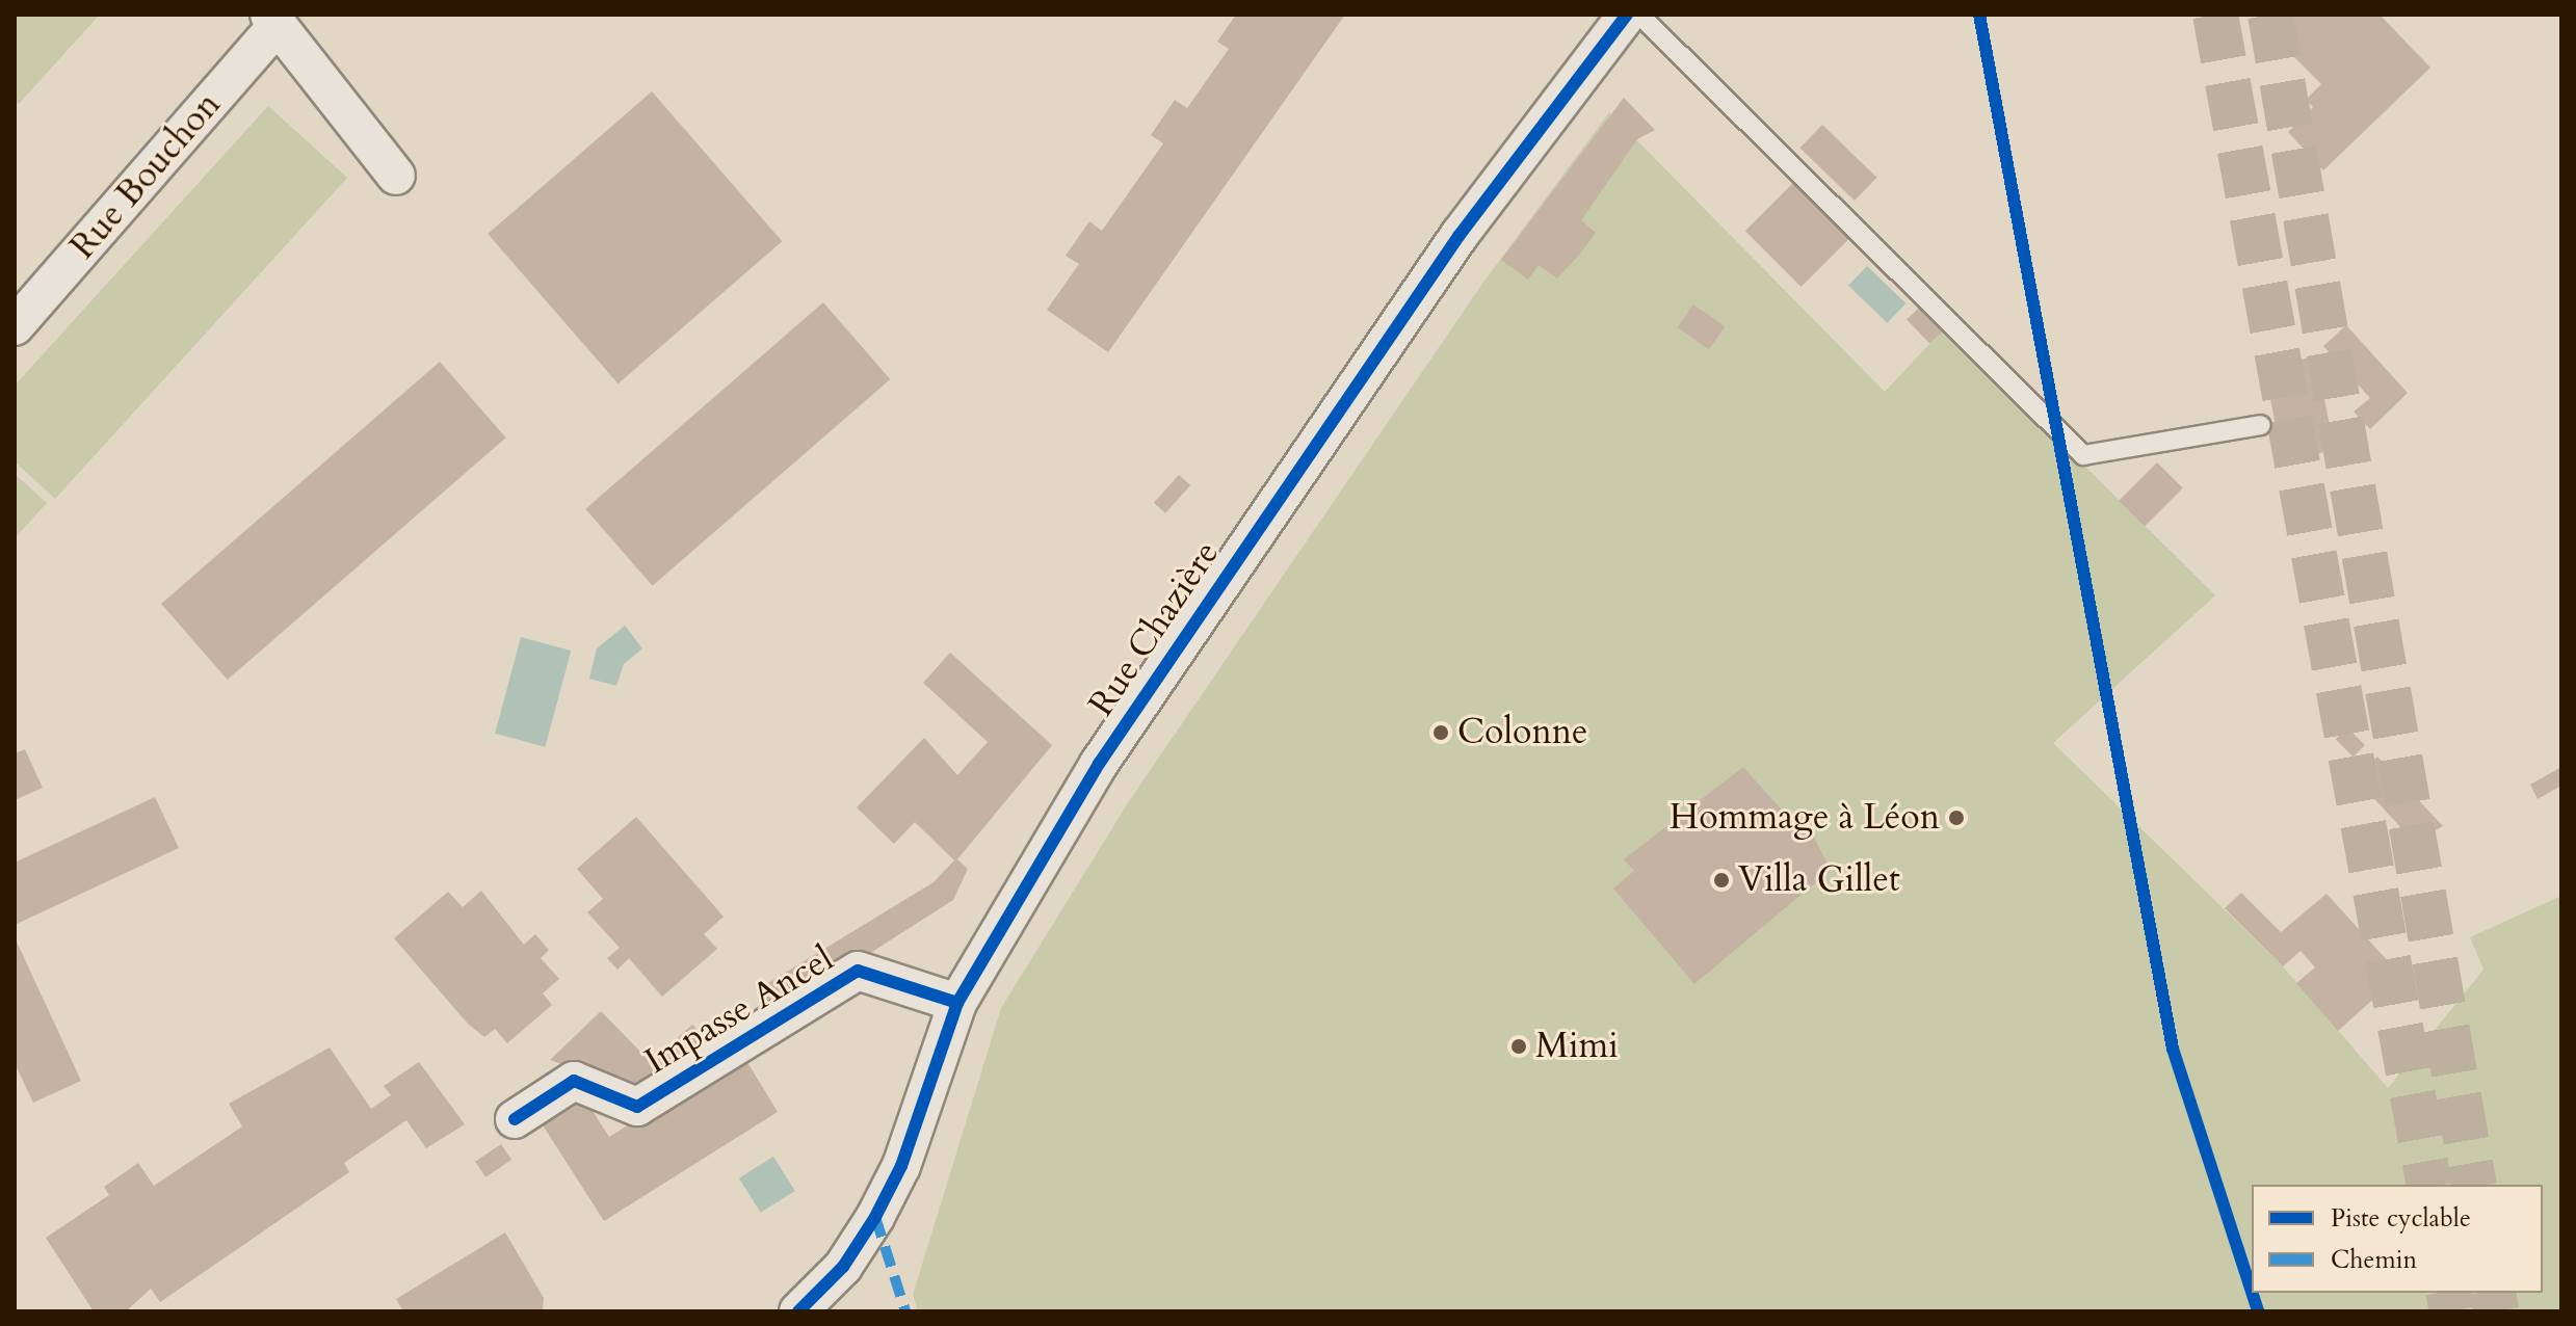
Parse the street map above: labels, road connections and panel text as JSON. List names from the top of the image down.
{
  "streets": {
    "street": ["Rue Bouchon", "Rue Chazière", "Impasse Ancel"]
  },
  "crossings": [
    ["Rue Chazière", "Impasse Ancel"]
  ],
  "places": [
    "Colonne",
    "Hommage à Léon",
    "Villa Gillet",
    "Mimi"
  ],
  "legend": ["Piste cyclable", "Chemin"]
}
